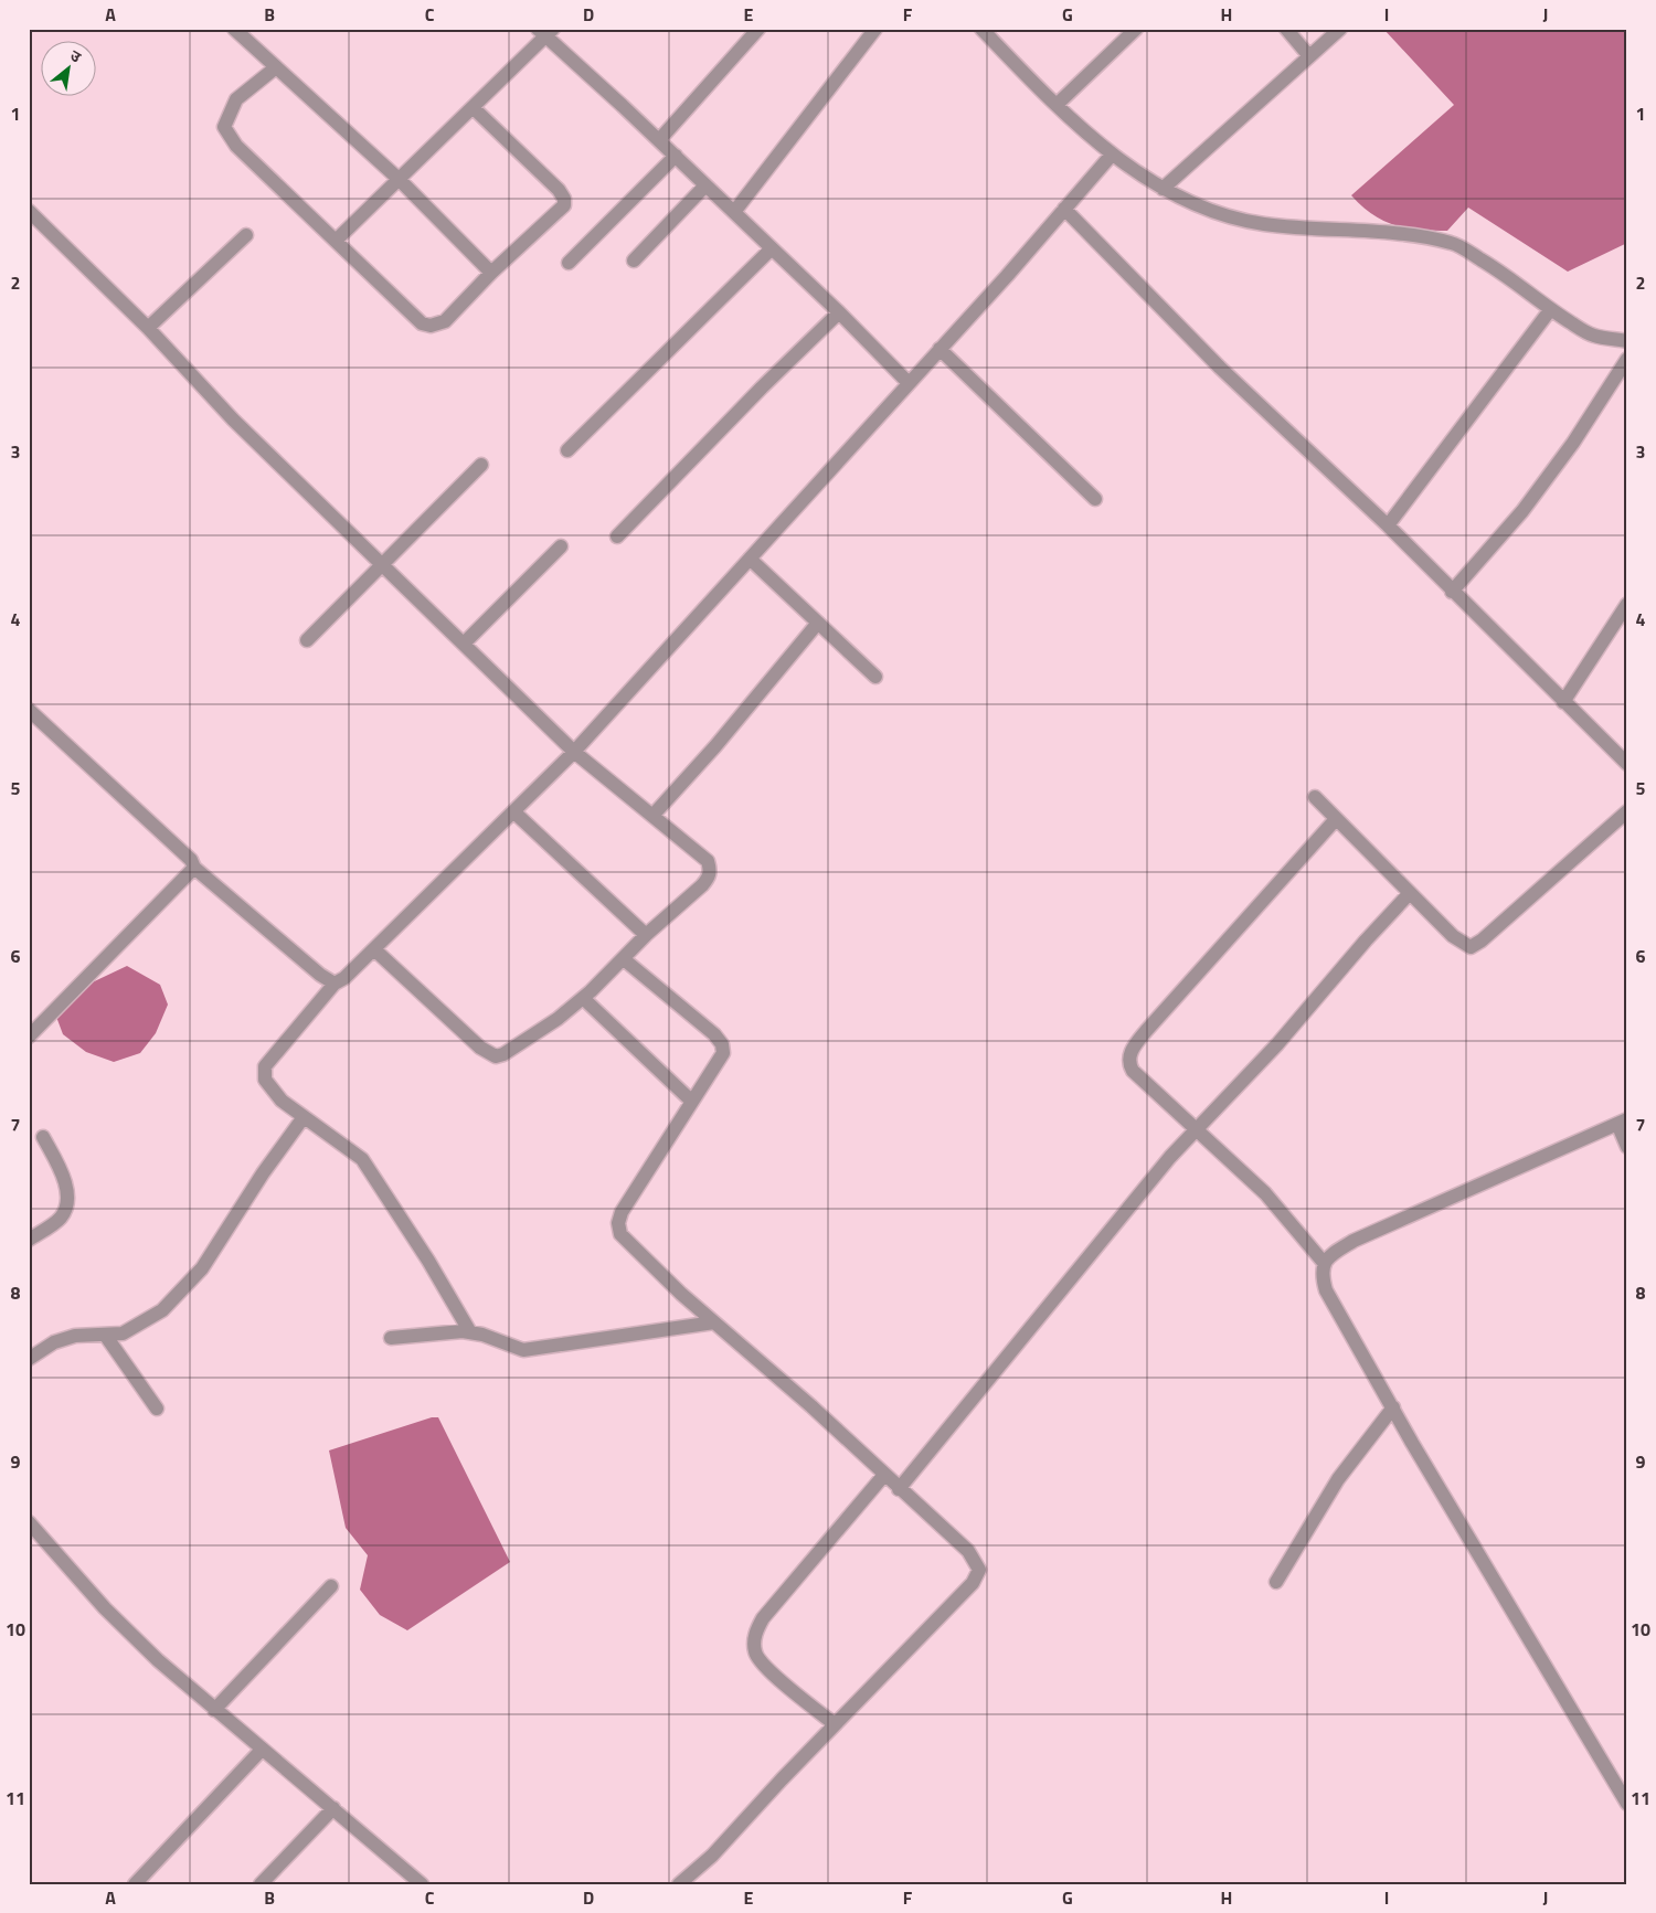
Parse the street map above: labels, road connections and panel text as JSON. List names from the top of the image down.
{
  "north": "top right",
  "grid": {
    "columns": [
      "A",
      "B",
      "C",
      "D",
      "E",
      "F",
      "G",
      "H",
      "I",
      "J"
    ],
    "rows": [
      "1",
      "2",
      "3",
      "4",
      "5",
      "6",
      "7",
      "8",
      "9",
      "10",
      "11"
    ]
  }
}
